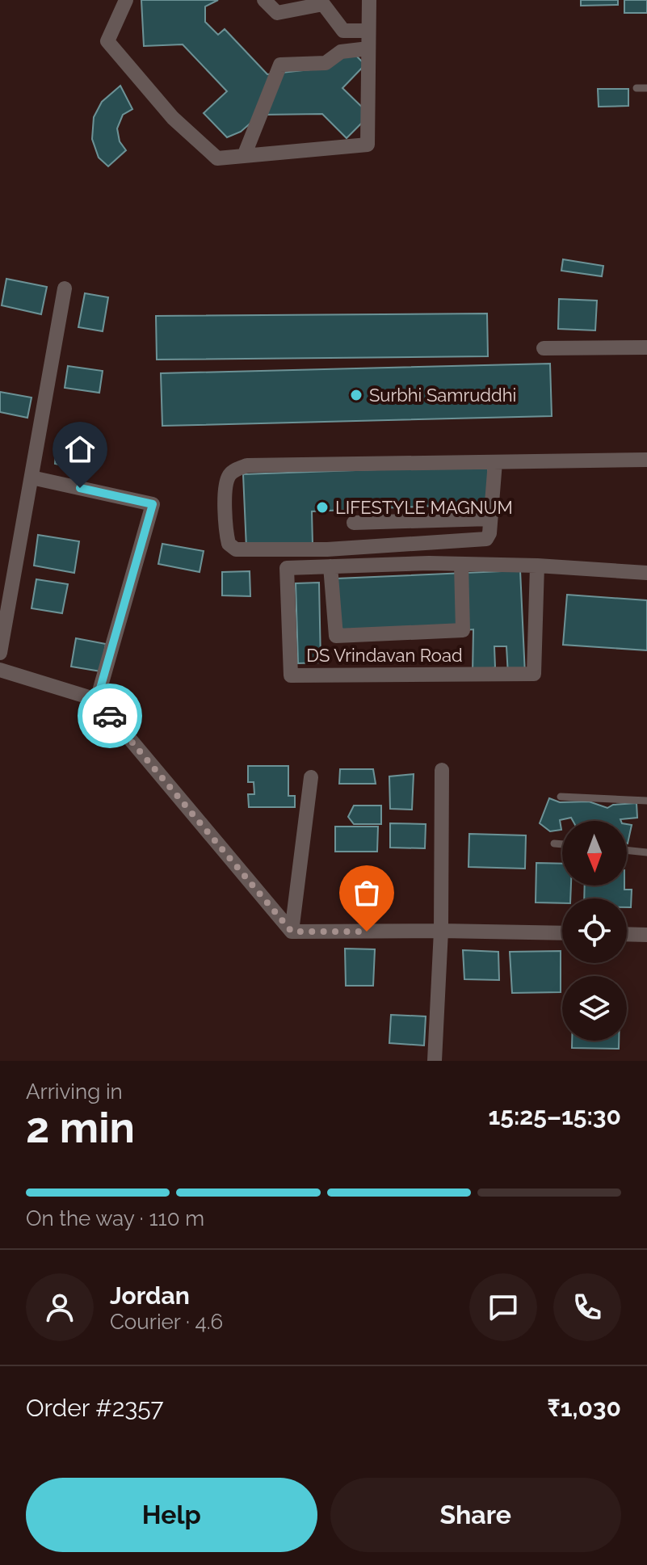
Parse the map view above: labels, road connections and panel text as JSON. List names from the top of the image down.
{
  "streets": {
    "street": ["DS Vrindavan Road"]
  },
  "places": ["Surbhi Samruddhi", "LIFESTYLE MAGNUM"],
  "north": "bottom",
  "page": {
    "heading": ["2 min", "Arriving in", "15:25–15:30"],
    "panel": [
      "Jordan",
      "Courier · 4.6",
      "Order #2357",
      "₹1,030"
    ],
    "bar": "On the way · 110 m",
    "buttons": ["Help", "Share"]
  }
}
